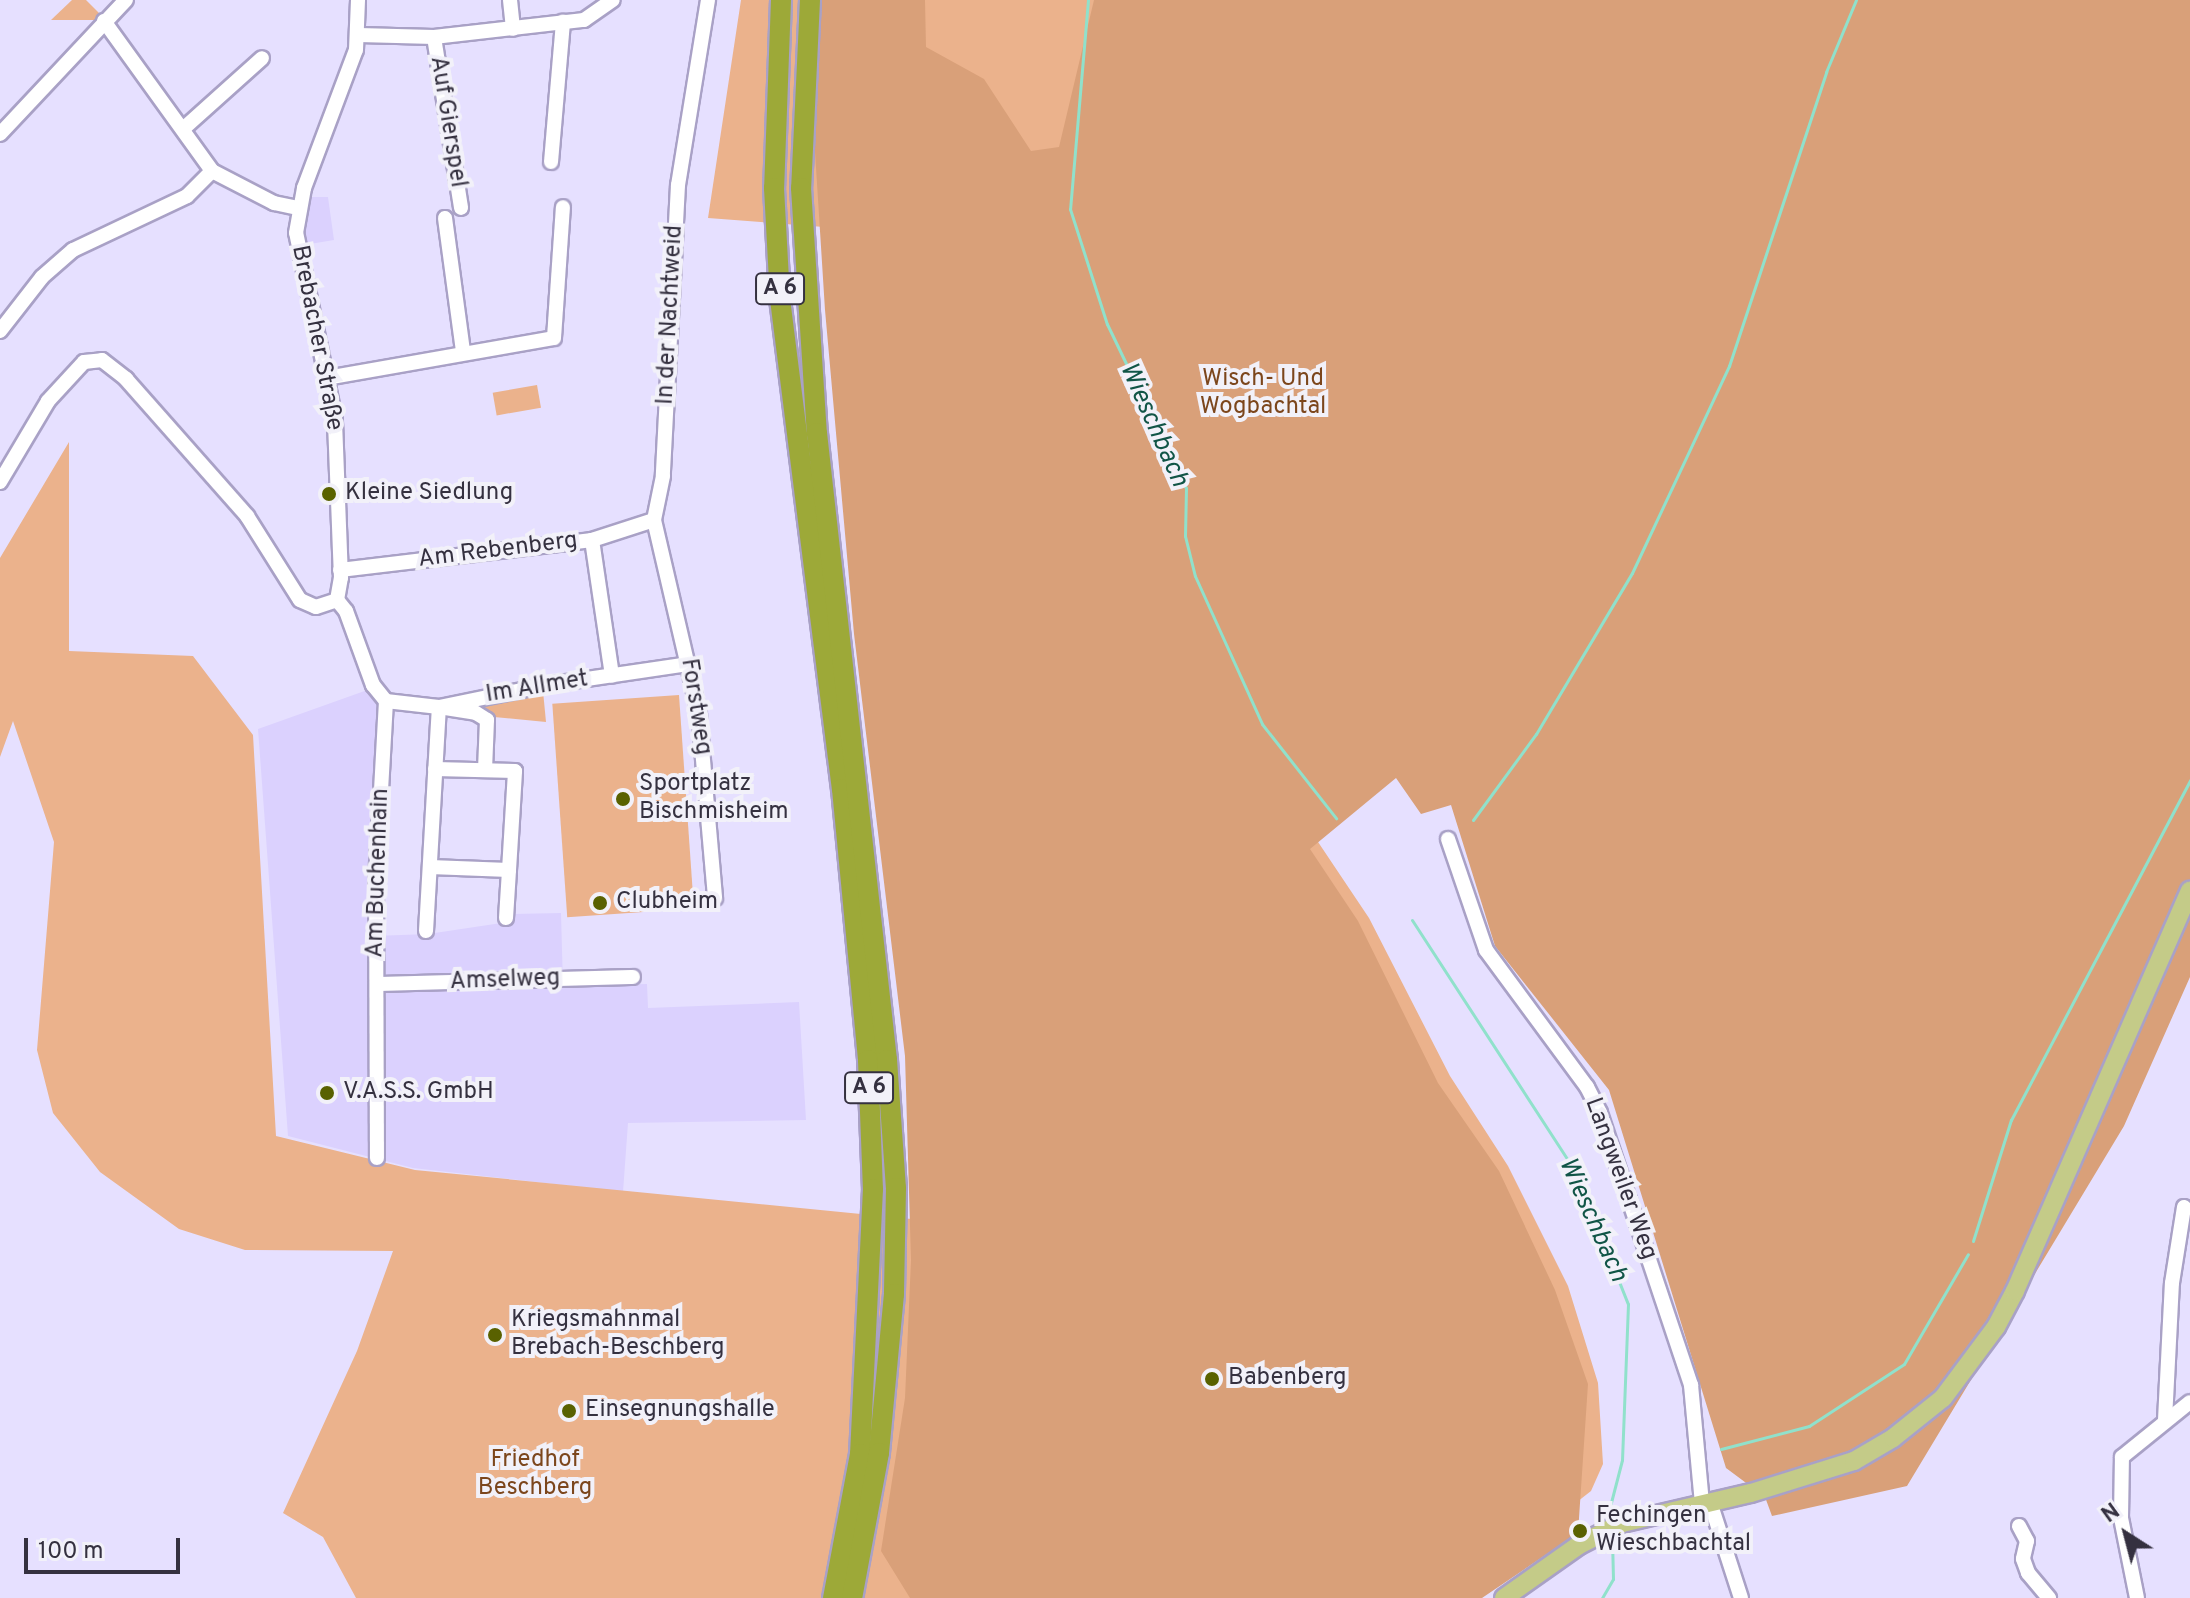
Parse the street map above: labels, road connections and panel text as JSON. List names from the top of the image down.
{
  "streets": {
    "highway": ["A 6"],
    "street": [
      "Auf Gierspel",
      "In der Nachtweid",
      "Brebacher Straße",
      "Am Rebenberg",
      "Im Allmet",
      "Forstweg",
      "Am Buchenhain",
      "Amselweg",
      "Langweiler Weg"
    ]
  },
  "crossings": [
    ["Auf Gierspel", "Brebacher Straße"],
    ["In der Nachtweid", "Am Rebenberg"],
    ["In der Nachtweid", "Forstweg"],
    ["Brebacher Straße", "Am Rebenberg"],
    ["Am Rebenberg", "Forstweg"],
    ["Im Allmet", "Forstweg"],
    ["Im Allmet", "Am Buchenhain"],
    ["Am Buchenhain", "Amselweg"]
  ],
  "water": ["Wieschbach"],
  "parks": ["Wisch- Und Wogbachtal", "Friedhof Beschberg"],
  "places": [
    "Kleine Siedlung",
    "Sportplatz Bischmisheim",
    "Clubheim",
    "V.A.S.S. GmbH",
    "Kriegsmahnmal Brebach-Beschberg",
    "Babenberg",
    "Einsegnungshalle",
    "Fechingen Wieschbachtal"
  ],
  "scale_bar": "100 m",
  "north": "top left"
}
